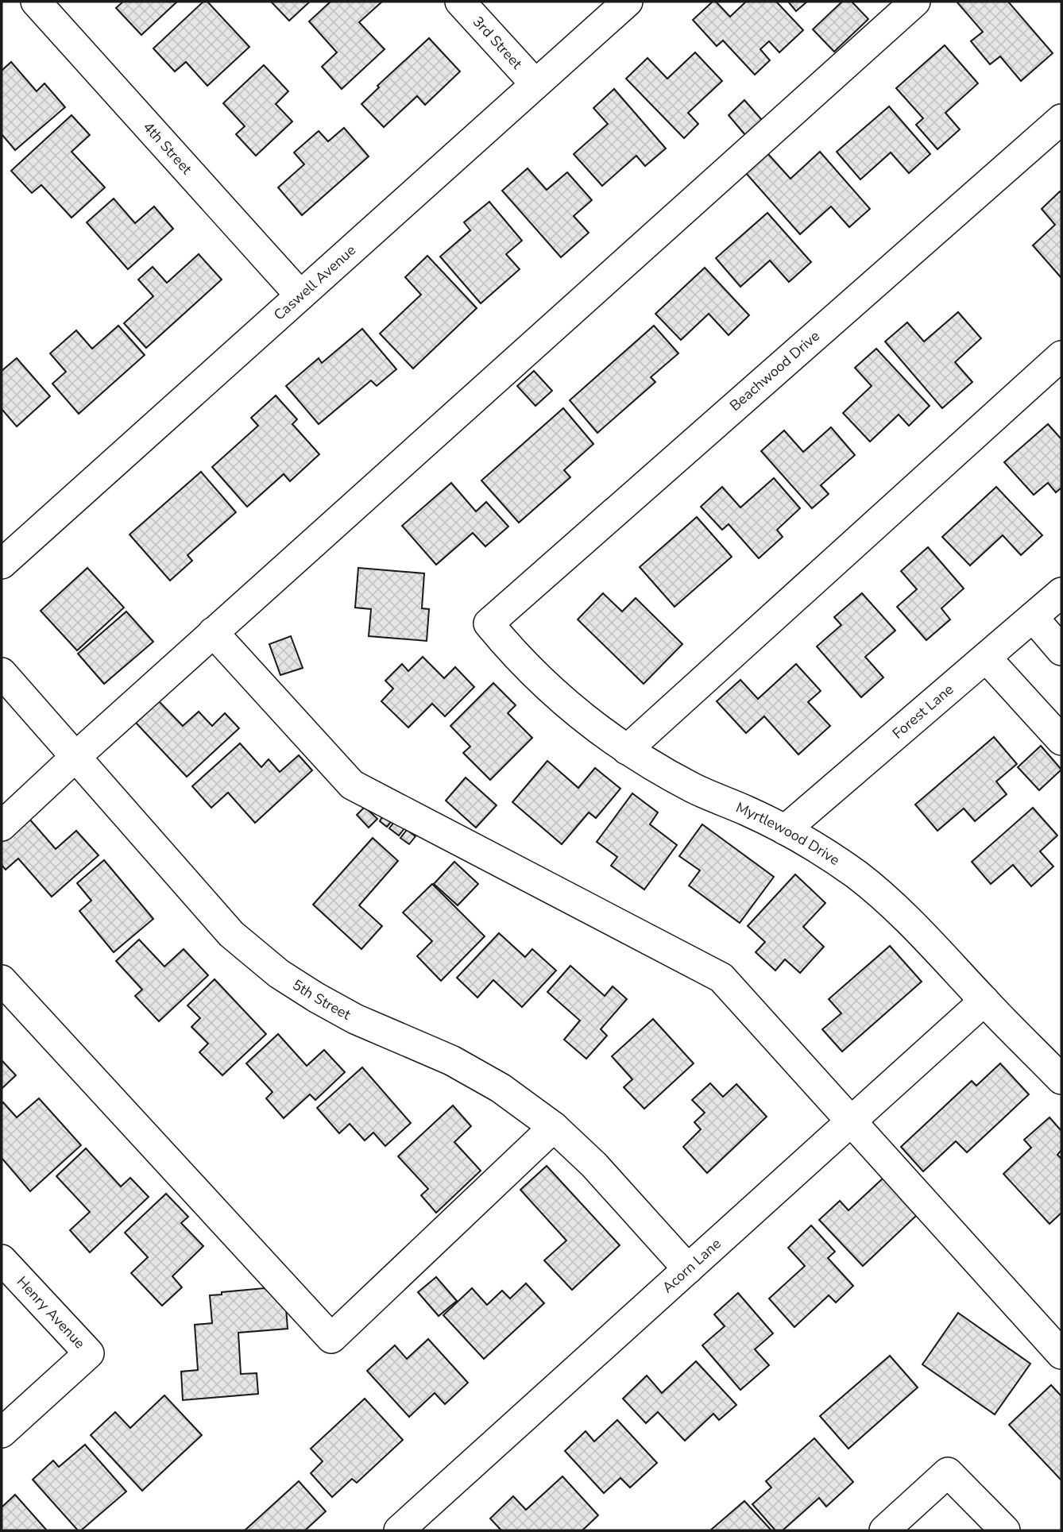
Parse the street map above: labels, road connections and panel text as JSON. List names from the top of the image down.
{
  "streets": {
    "street": [
      "3rd Street",
      "4th Street",
      "Caswell Avenue",
      "Beachwood Drive",
      "Forest Lane",
      "Myrtlewood Drive",
      "5th Street",
      "Acorn Lane",
      "Henry Avenue"
    ]
  },
  "crossings": [
    ["3rd Street", "Caswell Avenue"],
    ["4th Street", "Caswell Avenue"],
    ["Beachwood Drive", "Myrtlewood Drive"],
    ["Forest Lane", "Myrtlewood Drive"],
    ["Myrtlewood Drive", "Acorn Lane"],
    ["5th Street", "Acorn Lane"]
  ]
}
